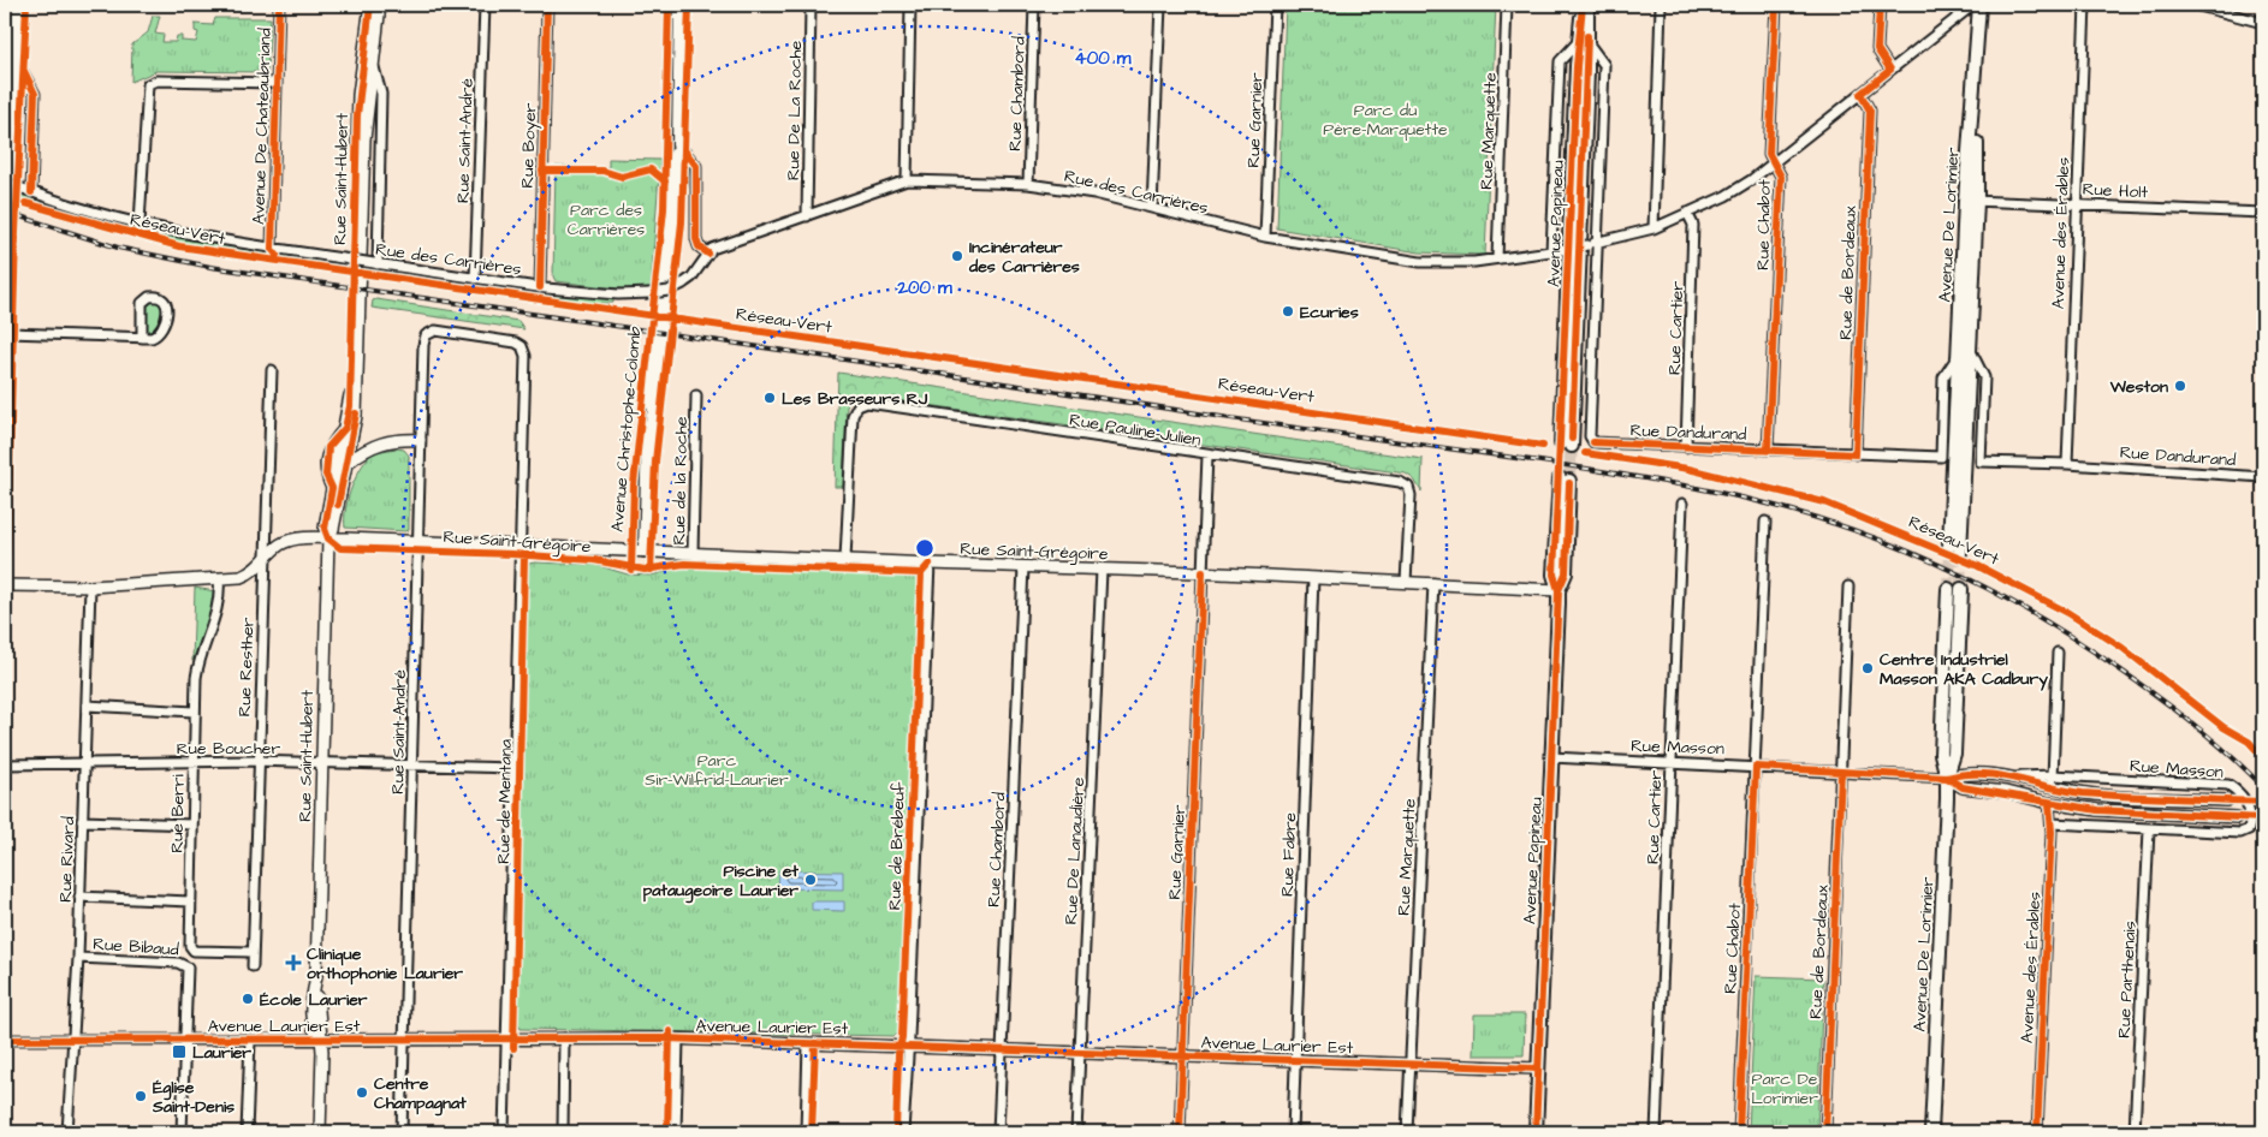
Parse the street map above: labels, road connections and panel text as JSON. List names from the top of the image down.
{
  "streets": {
    "main road": ["Avenue Papineau", "Avenue De Lorimier", "Avenue Christophe-Colomb"],
    "street": [
      "Rue Chambord",
      "Rue De La Roche",
      "Rue Garnier",
      "Avenue De Chateaubriand",
      "Rue Marquette",
      "Rue Saint-André",
      "Rue Boyer",
      "Rue Saint-Hubert",
      "Rue Holt",
      "Rue des Carrières",
      "Rue Chabot",
      "Avenue des Érables",
      "Rue de Bordeaux",
      "Rue Cartier",
      "Rue Pauline-Julien",
      "Rue Dandurand",
      "Rue de la Roche",
      "Rue Saint-Grégoire",
      "Rue Resther",
      "Rue Masson",
      "Rue Boucher",
      "Rue de Mentana",
      "Rue Berri",
      "Rue de Brébeuf",
      "Rue De Lanaudière",
      "Rue Fabre",
      "Rue Rivard",
      "Rue Bibaud",
      "Rue Parthenais",
      "Avenue Laurier Est"
    ],
    "cycle path": ["Réseau-Vert"]
  },
  "crossings": [
    ["Rue Chambord", "Rue des Carrières"],
    ["Rue Chambord", "Rue Saint-Grégoire"],
    ["Rue Chambord", "Avenue Laurier Est"],
    ["Rue De La Roche", "Rue des Carrières"],
    ["Rue Garnier", "Rue des Carrières"],
    ["Rue Garnier", "Rue Pauline-Julien"],
    ["Rue Garnier", "Rue Saint-Grégoire"],
    ["Rue Garnier", "Avenue Laurier Est"],
    ["Avenue De Chateaubriand", "Rue des Carrières"],
    ["Rue Marquette", "Rue des Carrières"],
    ["Rue Marquette", "Rue Saint-Grégoire"],
    ["Rue Marquette", "Avenue Laurier Est"],
    ["Rue Saint-André", "Rue des Carrières"],
    ["Rue Saint-André", "Rue Saint-Grégoire"],
    ["Rue Saint-André", "Rue Boucher"],
    ["Rue Saint-André", "Rue de Mentana"],
    ["Rue Saint-André", "Avenue Laurier Est"],
    ["Rue Boyer", "Rue des Carrières"],
    ["Rue Saint-Hubert", "Rue des Carrières"],
    ["Rue Saint-Hubert", "Rue Saint-Grégoire"],
    ["Rue Saint-Hubert", "Rue Boucher"],
    ["Rue Saint-Hubert", "Avenue Laurier Est"],
    ["Rue Holt", "Avenue De Lorimier"],
    ["Rue Holt", "Avenue des Érables"],
    ["Rue des Carrières", "Avenue Papineau"],
    ["Rue des Carrières", "Rue Chabot"],
    ["Rue des Carrières", "Rue de Bordeaux"],
    ["Rue des Carrières", "Rue Cartier"],
    ["Rue des Carrières", "Rue Dandurand"],
    ["Avenue Papineau", "Rue Saint-Grégoire"],
    ["Avenue Papineau", "Rue Masson"],
    ["Avenue Papineau", "Avenue Laurier Est"],
    ["Rue Chabot", "Rue Dandurand"],
    ["Rue Chabot", "Rue Masson"],
    ["Avenue De Lorimier", "Rue Dandurand"],
    ["Avenue De Lorimier", "Rue Masson"],
    ["Avenue des Érables", "Rue Dandurand"],
    ["Avenue des Érables", "Rue Masson"],
    ["Rue de Bordeaux", "Rue Dandurand"],
    ["Rue de Bordeaux", "Rue Masson"],
    ["Rue Cartier", "Rue Dandurand"],
    ["Rue Cartier", "Rue Masson"],
    ["Avenue Christophe-Colomb", "Rue Saint-Grégoire"],
    ["Rue Pauline-Julien", "Rue Saint-Grégoire"],
    ["Rue de la Roche", "Rue Saint-Grégoire"],
    ["Rue Saint-Grégoire", "Rue Resther"],
    ["Rue Saint-Grégoire", "Rue de Mentana"],
    ["Rue Saint-Grégoire", "Rue Berri"],
    ["Rue Saint-Grégoire", "Rue de Brébeuf"],
    ["Rue Saint-Grégoire", "Rue De Lanaudière"],
    ["Rue Saint-Grégoire", "Rue Fabre"],
    ["Rue Saint-Grégoire", "Rue Rivard"],
    ["Rue Resther", "Rue Boucher"],
    ["Rue Resther", "Rue Bibaud"],
    ["Rue Masson", "Rue Parthenais"],
    ["Rue Boucher", "Rue de Mentana"],
    ["Rue Boucher", "Rue Berri"],
    ["Rue Boucher", "Rue Rivard"],
    ["Rue de Mentana", "Avenue Laurier Est"],
    ["Rue Berri", "Rue Bibaud"],
    ["Rue de Brébeuf", "Avenue Laurier Est"],
    ["Rue De Lanaudière", "Avenue Laurier Est"],
    ["Rue Fabre", "Avenue Laurier Est"],
    ["Rue Rivard", "Rue Bibaud"],
    ["Rue Rivard", "Avenue Laurier Est"],
    ["Rue Bibaud", "Avenue Laurier Est"]
  ],
  "parks": [
    "Parc du Père-Marquette",
    "Parc des Carrières",
    "Parc Sir-Wilfrid-Laurier",
    "Parc De Lorimier"
  ],
  "places": {
    "other": [
      "Incinérateur des Carrières",
      "Ecuries",
      "Weston",
      "Les Brasseurs RJ",
      "Centre Industriel Masson AKA Cadbury",
      "Piscine et pataugeoire Laurier",
      "École Laurier",
      "Centre Champagnat",
      "Église Saint-Denis"
    ],
    "health": ["Clinique orthophonie Laurier"],
    "transit": ["Laurier"]
  },
  "rings": ["400 m", "200 m"]
}
